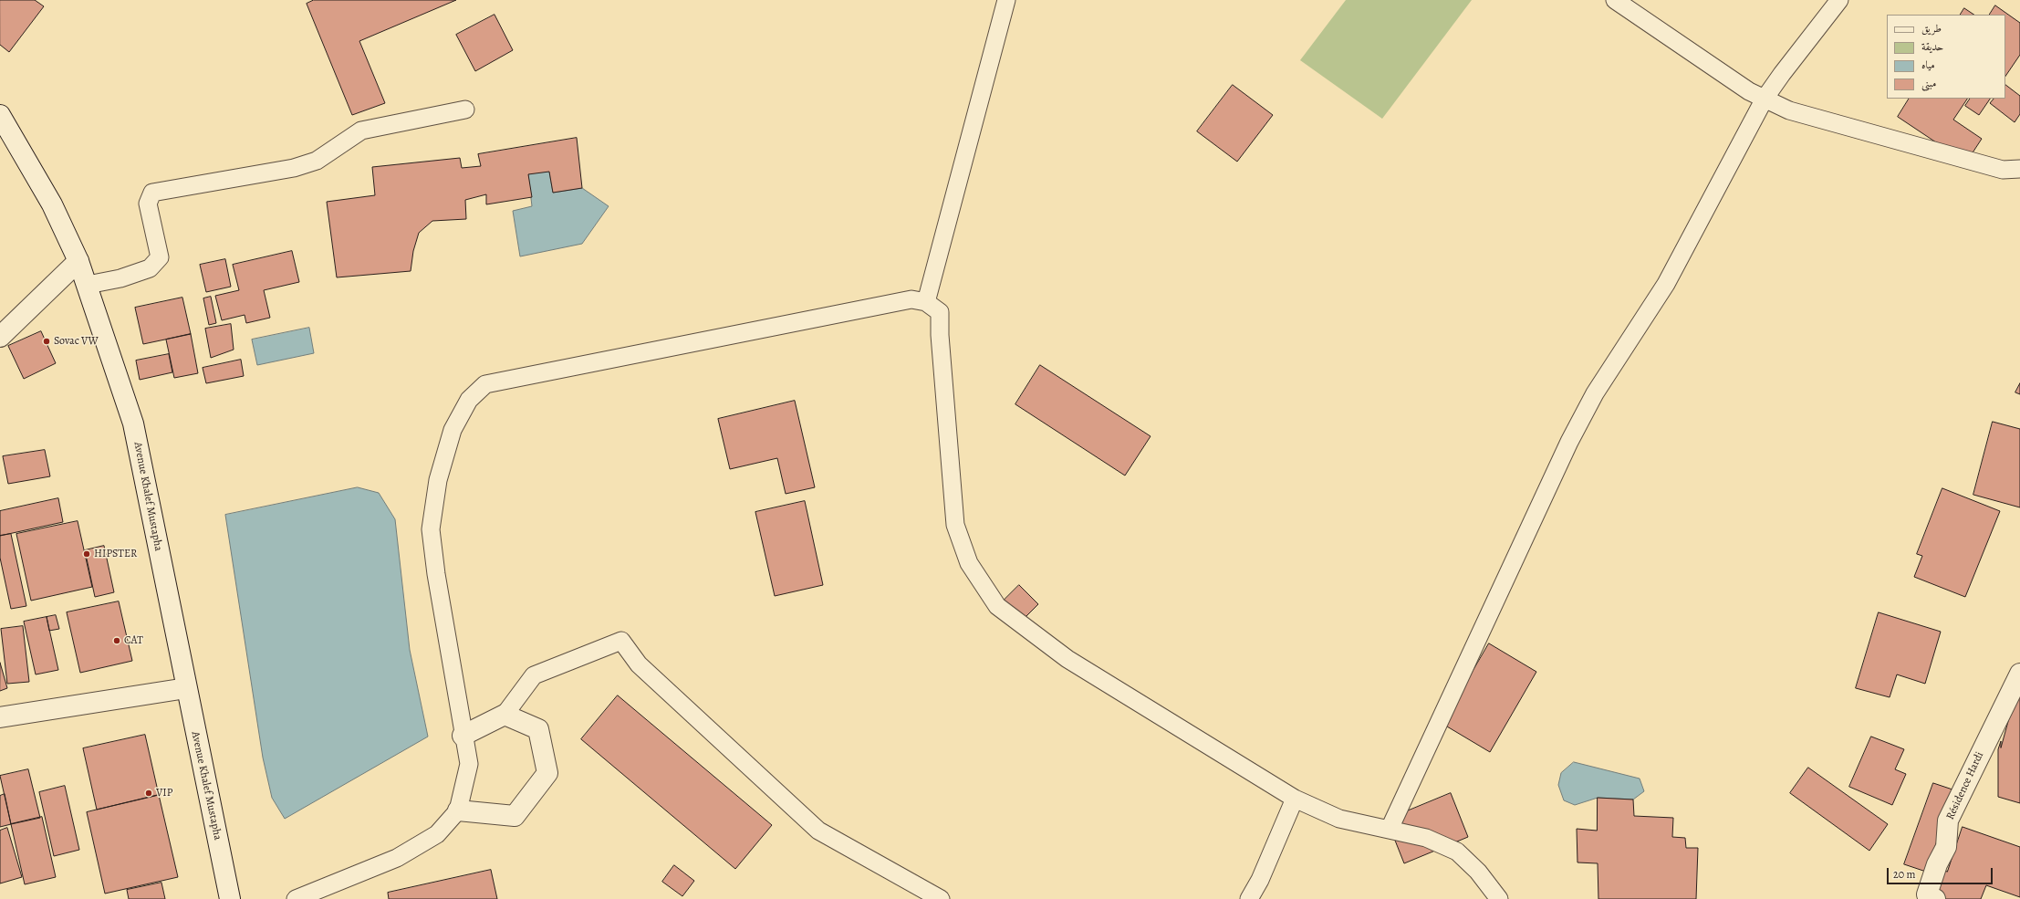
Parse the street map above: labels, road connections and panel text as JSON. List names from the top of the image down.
{
  "streets": {
    "main road": ["Avenue Khalef Mustapha", "Résidence Hardi"]
  },
  "places": [
    "Sovac VW",
    "HIPSTER",
    "CAT",
    "VIP"
  ],
  "legend": [
    "طريق",
    "حديقة",
    "مياه",
    "مبنى"
  ],
  "scale_bar": "20 m"
}
